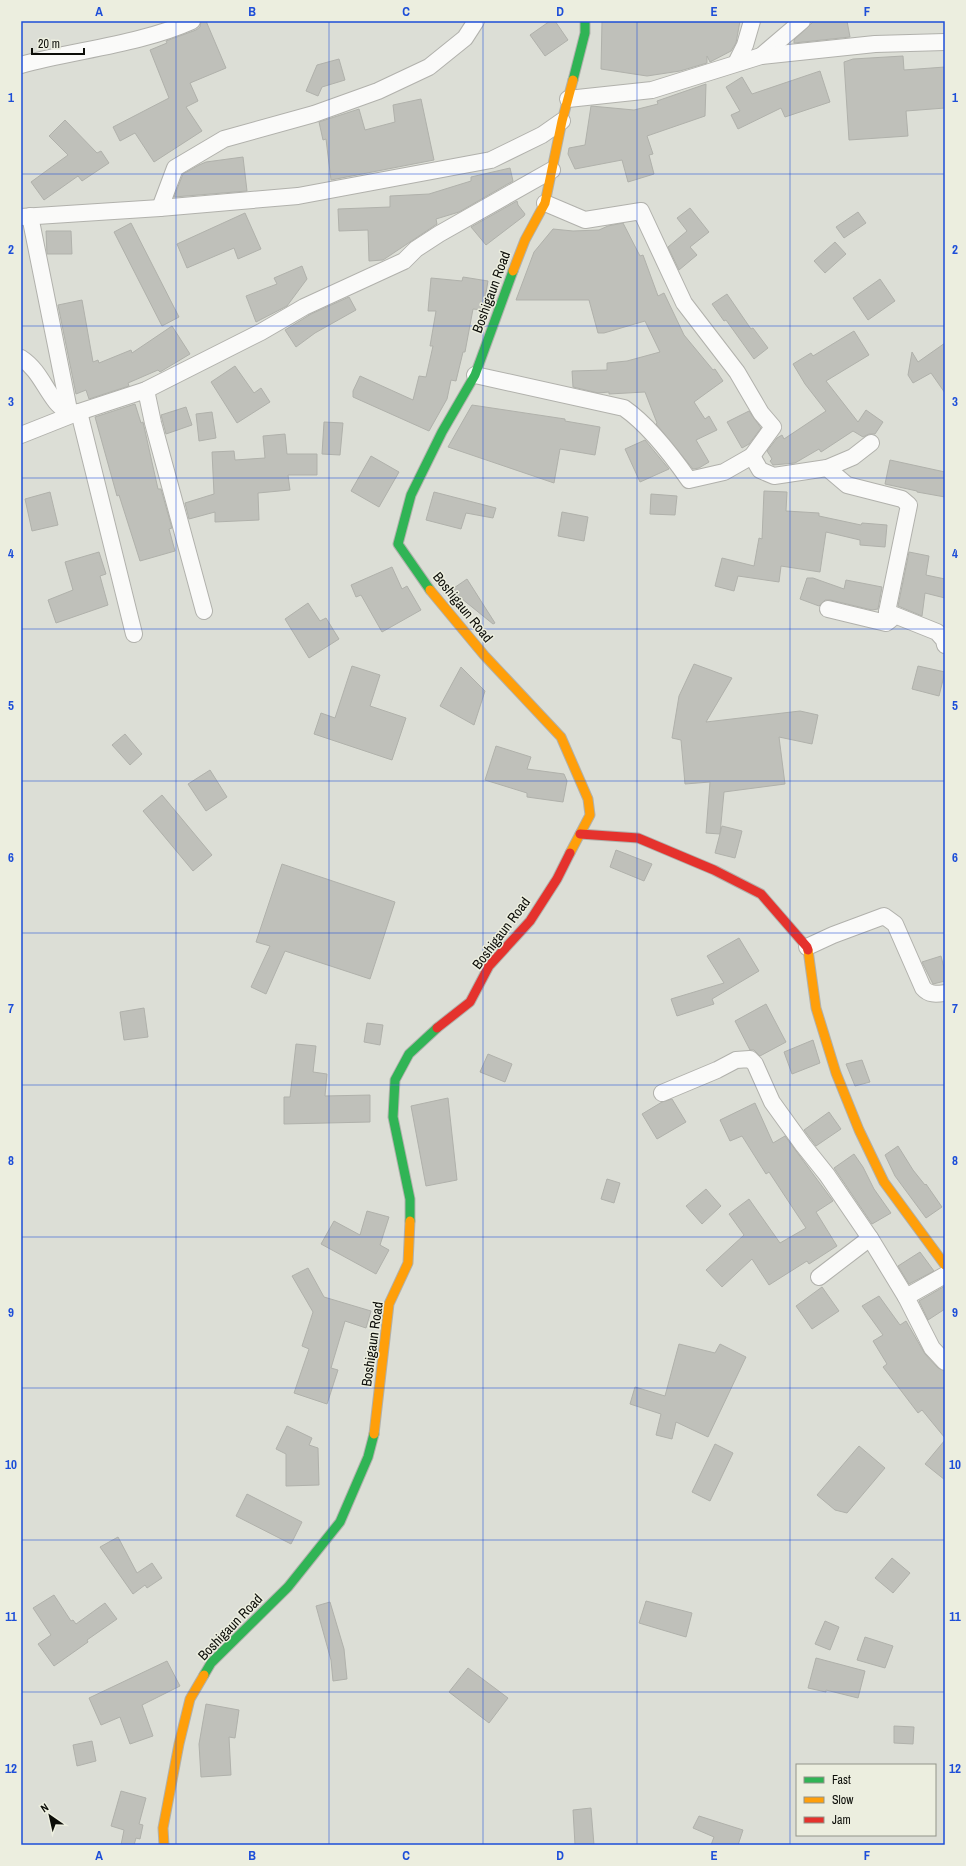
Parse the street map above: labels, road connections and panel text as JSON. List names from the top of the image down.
{
  "streets": {
    "street": ["Boshigaun Road"]
  },
  "legend": ["Fast", "Slow", "Jam"],
  "scale_bar": "20 m",
  "north": "top left",
  "grid": {
    "columns": [
      "A",
      "B",
      "C",
      "D",
      "E",
      "F"
    ],
    "rows": [
      "1",
      "2",
      "3",
      "4",
      "5",
      "6",
      "7",
      "8",
      "9",
      "10",
      "11",
      "12"
    ]
  }
}
